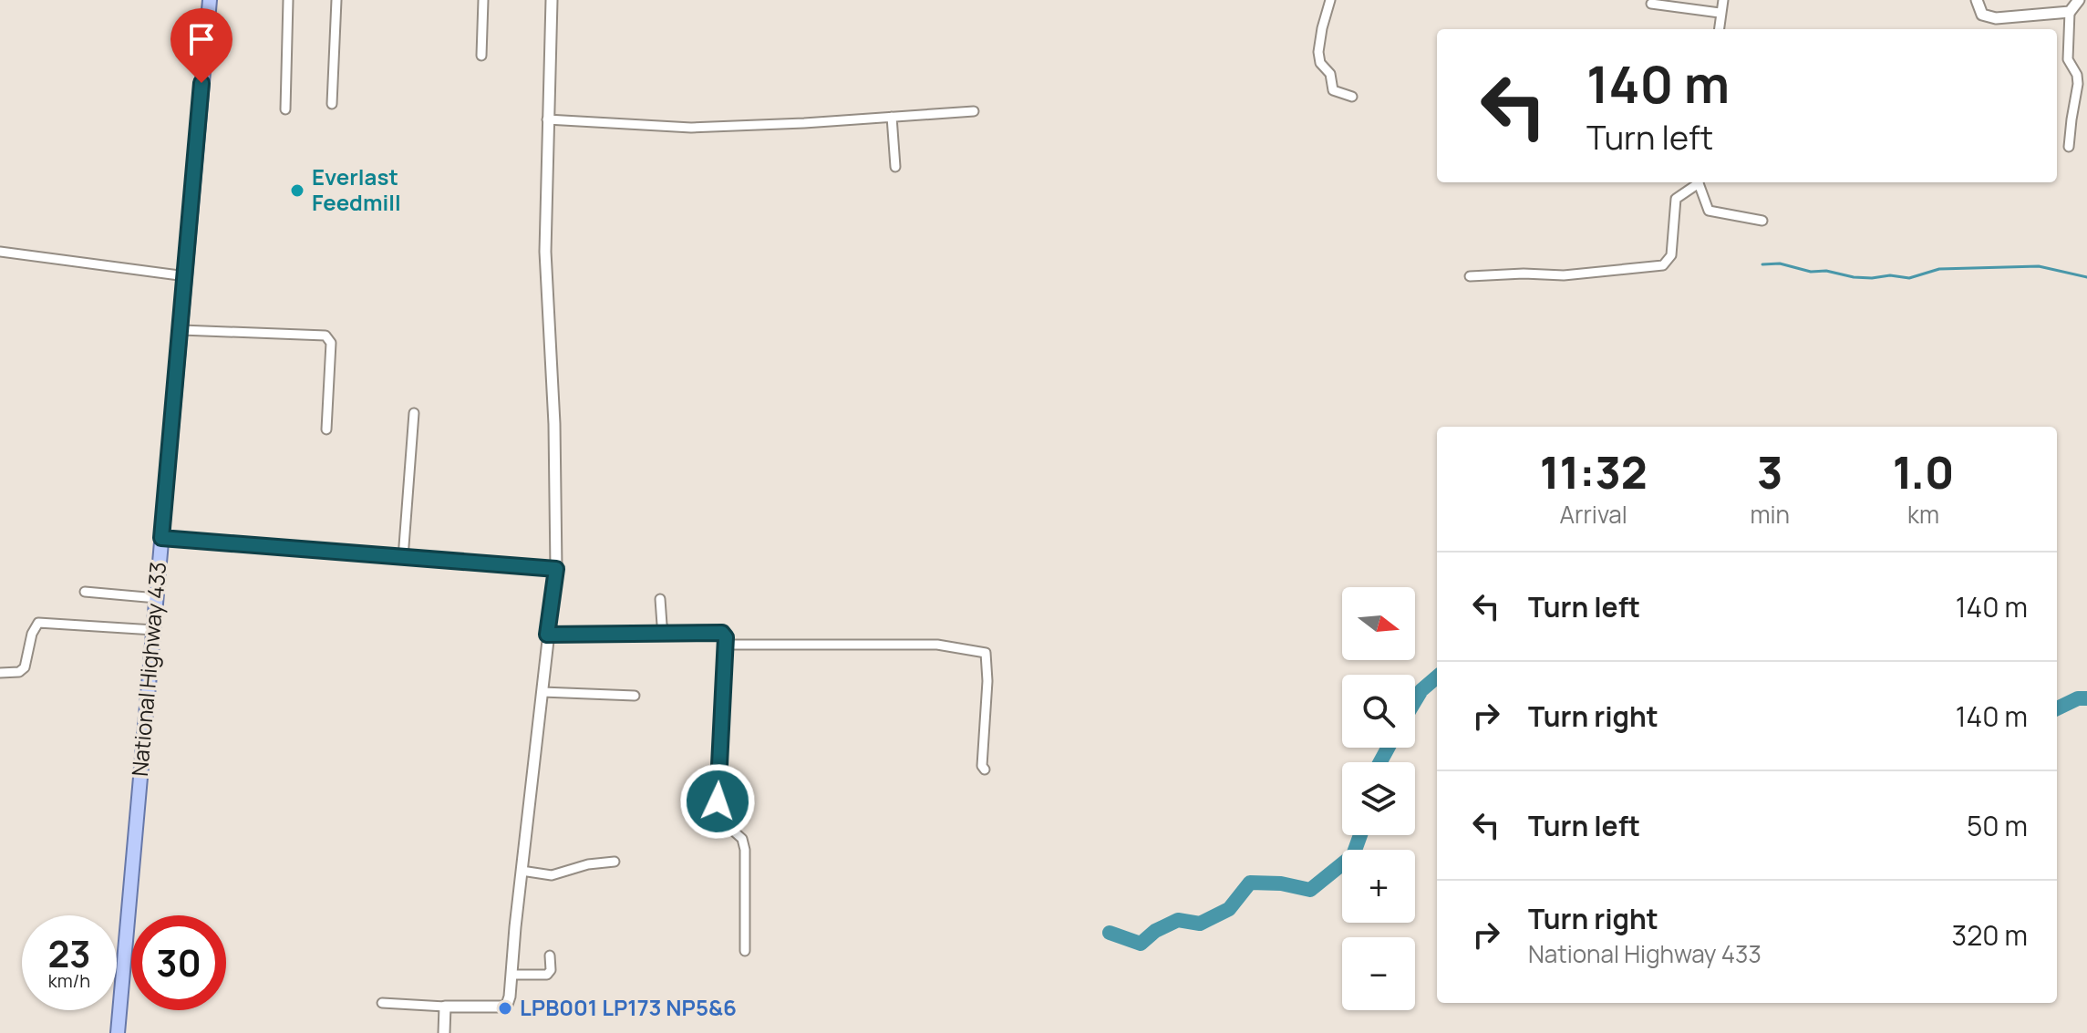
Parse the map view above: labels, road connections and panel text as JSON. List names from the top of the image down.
{
  "streets": {
    "main road": ["National Highway 433"]
  },
  "places": ["Everlast Feedmill", "LPB001 LP173 NP5&6"],
  "north": "right",
  "page": {
    "turn": ["140 m", "Turn left"],
    "eta": [
      "11:32",
      "Arrival",
      "3",
      "min",
      "1.0",
      "km"
    ],
    "list": [
      {
        "name": "Turn left",
        "value": "140 m"
      },
      {
        "name": "Turn right",
        "value": "140 m"
      },
      {
        "name": "Turn left",
        "value": "50 m"
      },
      {
        "name": "Turn right",
        "note": "National Highway 433",
        "value": "320 m"
      }
    ],
    "map_buttons": ["+", "−"],
    "speed": "23 km/h",
    "limit": "30"
  }
}
